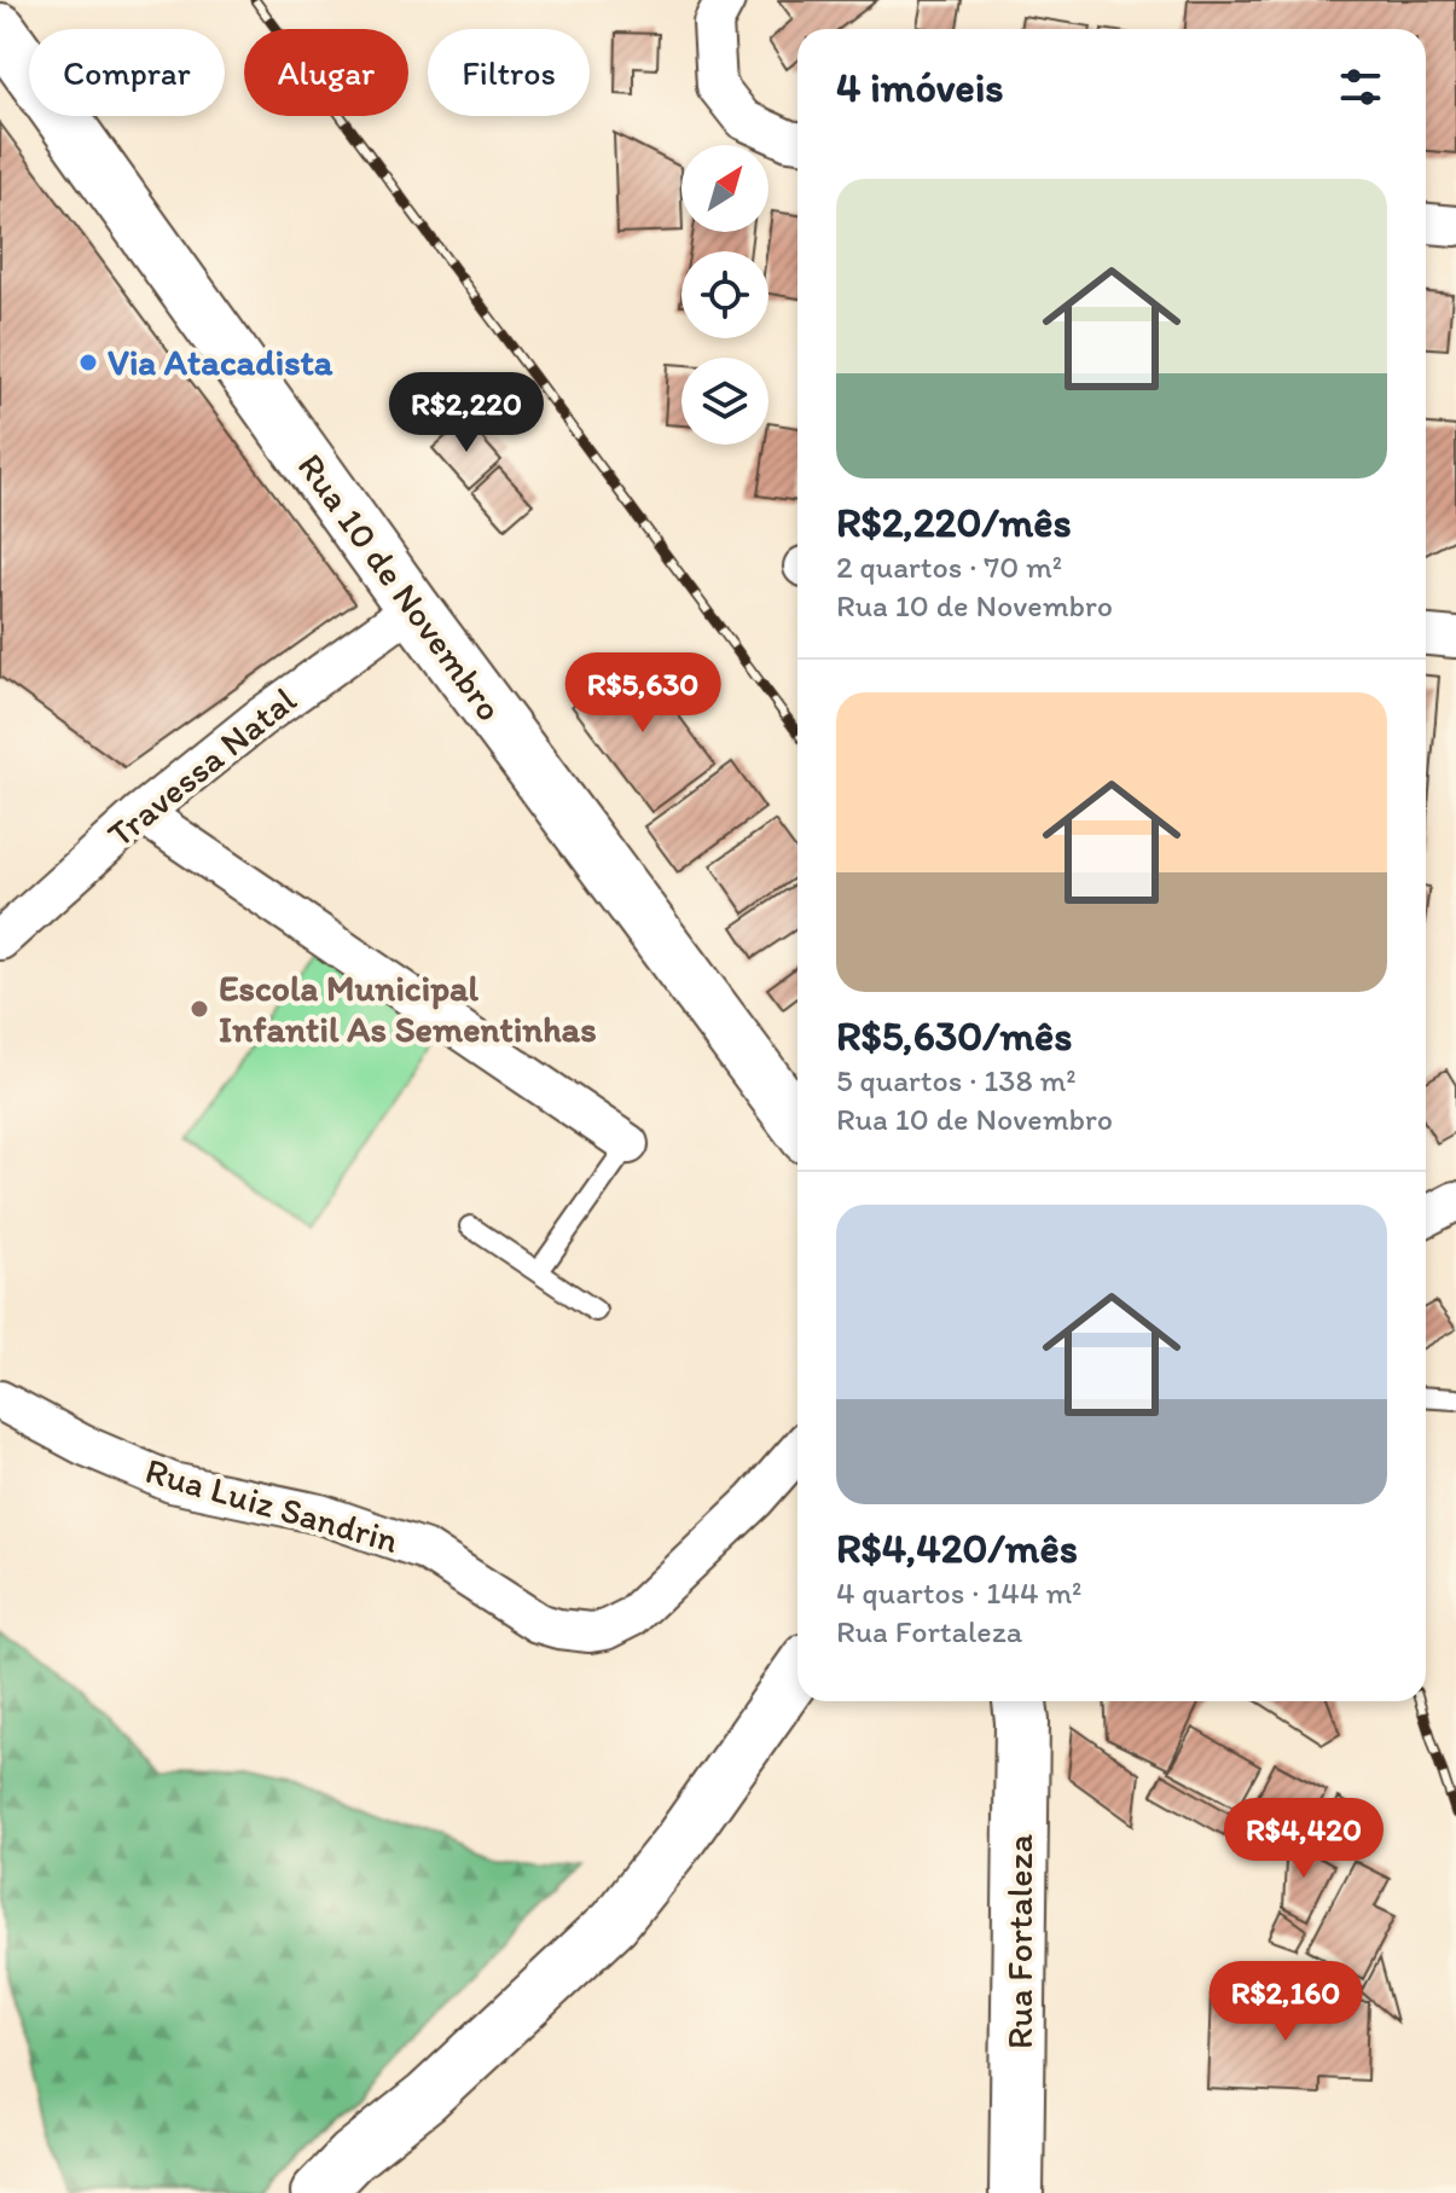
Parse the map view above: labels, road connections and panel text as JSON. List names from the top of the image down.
{
  "streets": {
    "main road": ["Rua 10 de Novembro", "Rua Fortaleza"],
    "street": ["Travessa Natal", "Rua Luiz Sandrin"]
  },
  "crossings": [
    ["Rua 10 de Novembro", "Travessa Natal"]
  ],
  "places": ["Via Atacadista", "Escola Municipal Infantil As Sementinhas"],
  "north": "top right",
  "page": {
    "chip": ["Comprar", "Alugar", "Filtros"],
    "heading": "4 imóveis",
    "list": [
      {
        "name": "R$2,220/mês",
        "note": "2 quartos · 70 m² · Rua 10 de Novembro"
      },
      {
        "name": "R$5,630/mês",
        "note": "5 quartos · 138 m² · Rua 10 de Novembro"
      },
      {
        "name": "R$4,420/mês",
        "note": "4 quartos · 144 m² · Rua Fortaleza"
      }
    ],
    "price": [
      "R$2,220",
      "R$5,630",
      "R$4,420",
      "R$2,160"
    ]
  }
}
